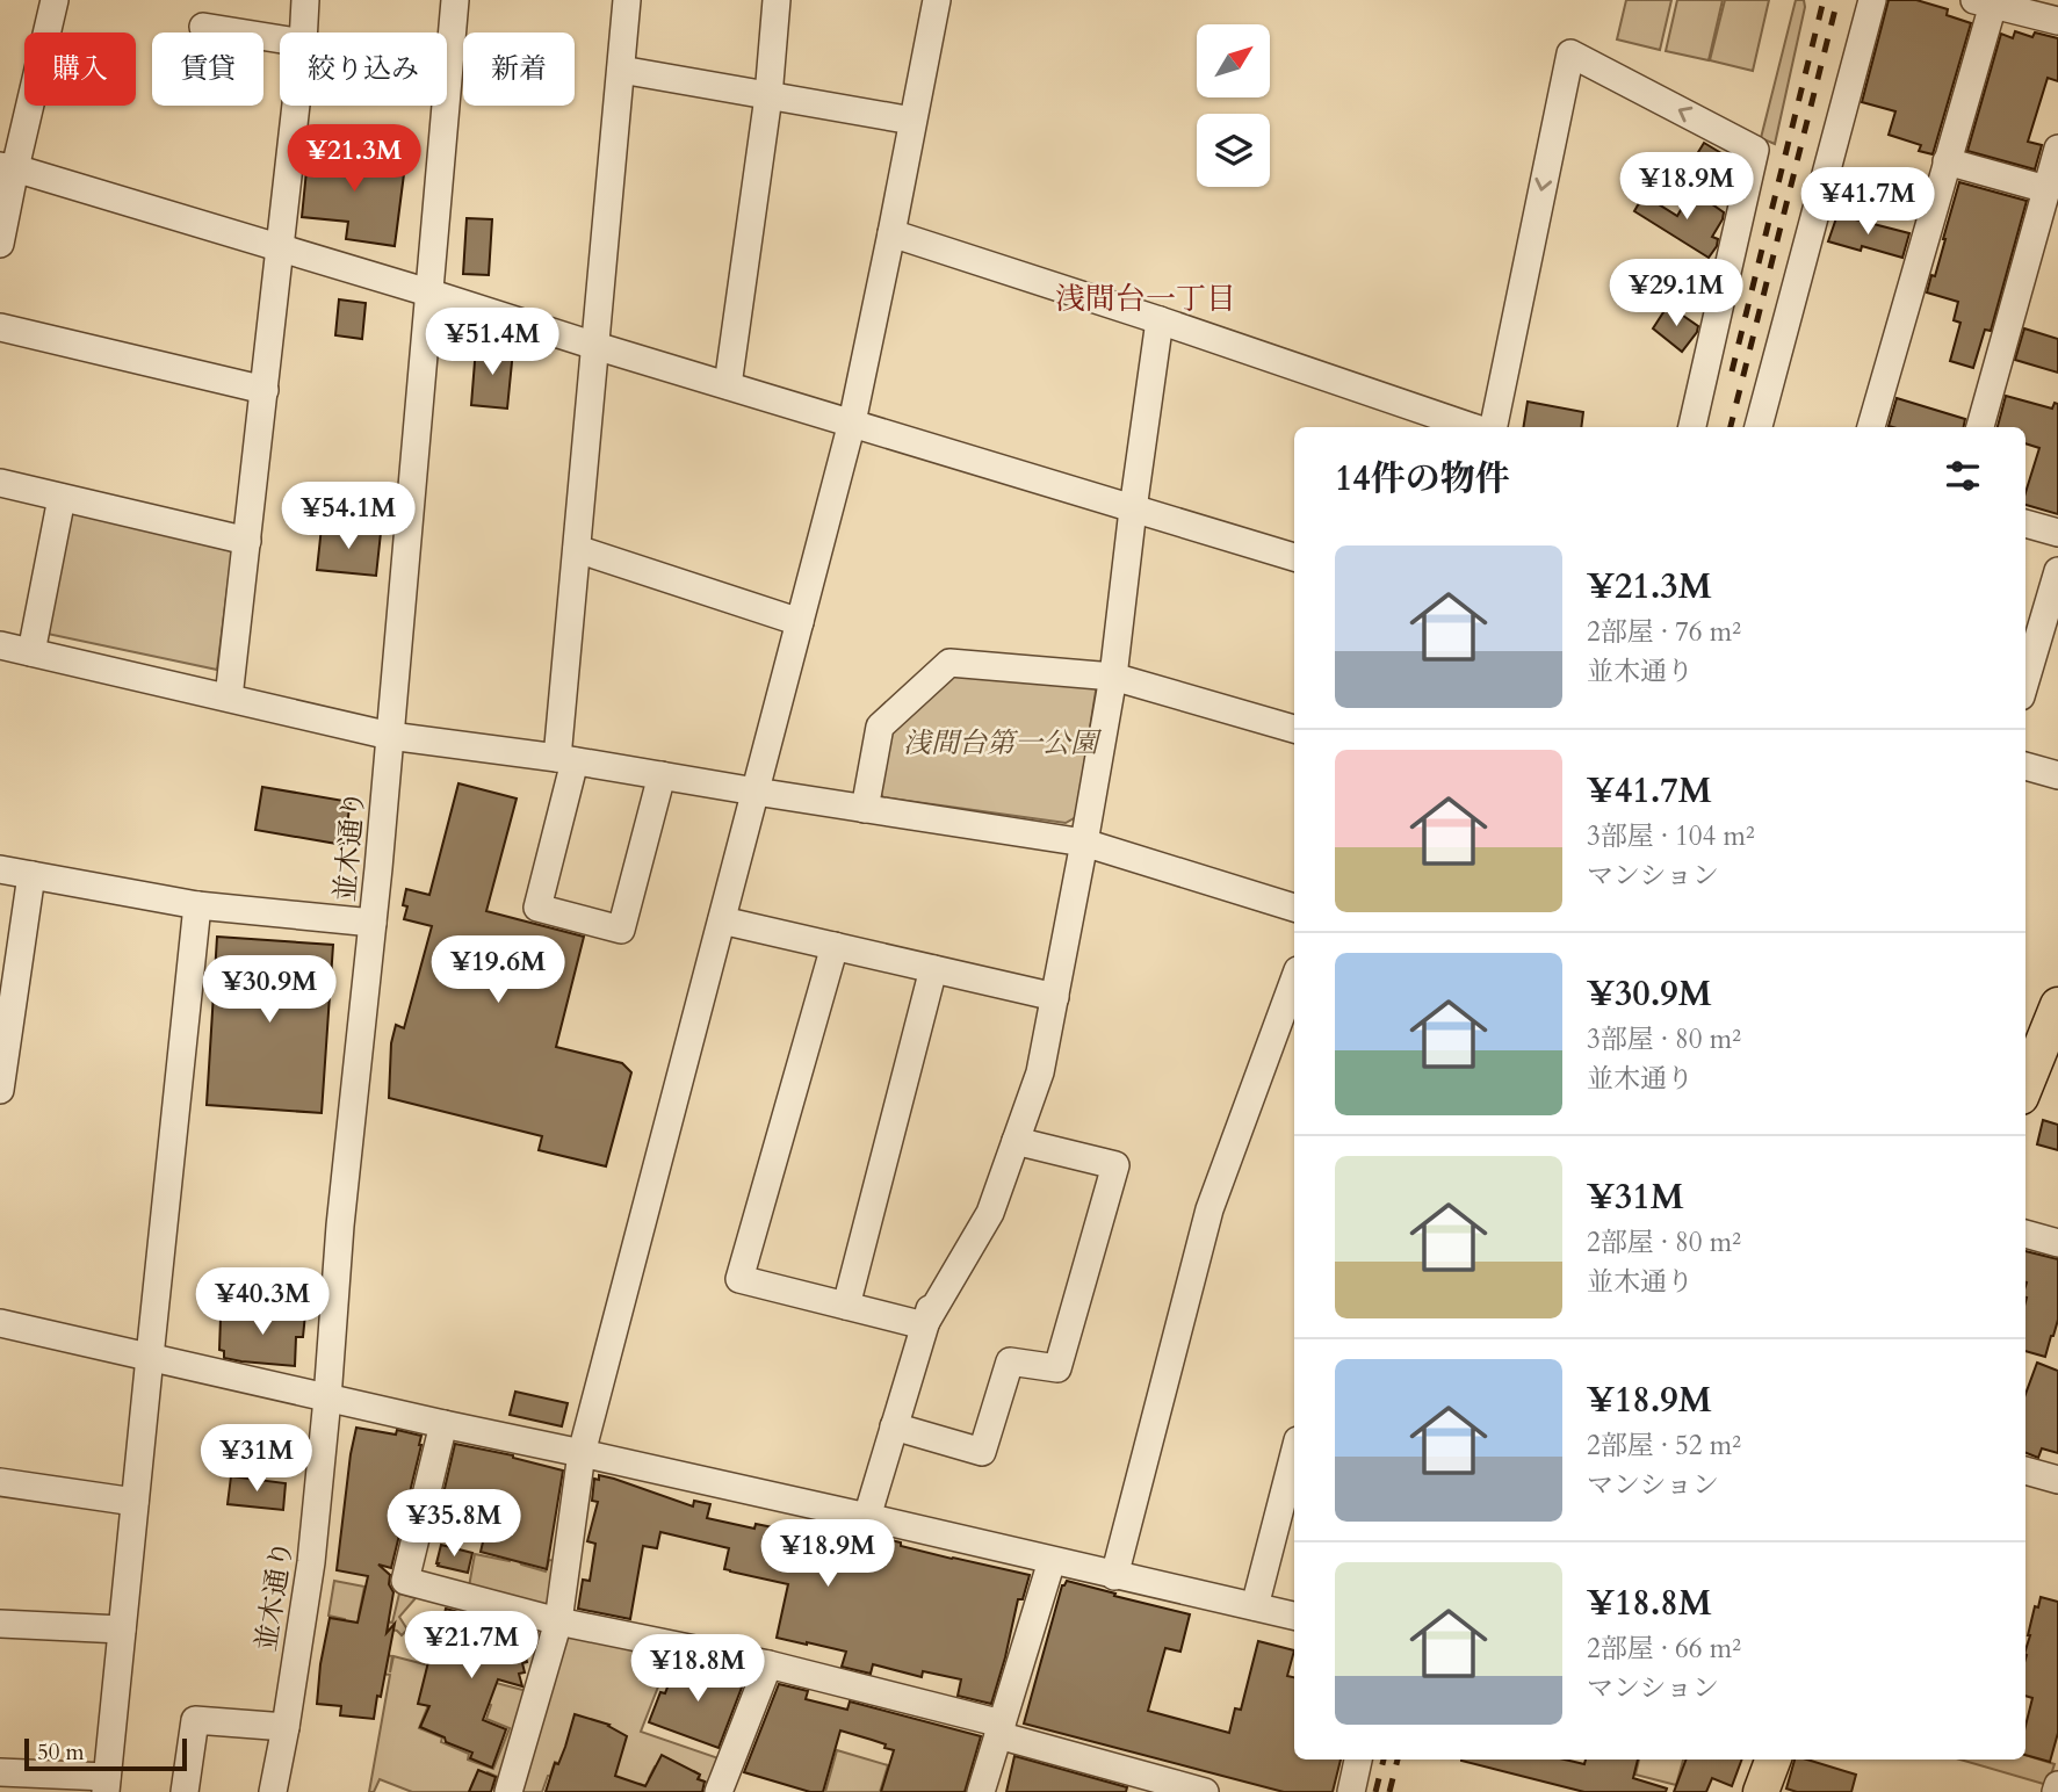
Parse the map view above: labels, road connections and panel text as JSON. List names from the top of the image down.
{
  "streets": {
    "street": ["並木通り"]
  },
  "districts": ["浅間台一丁目"],
  "parks": ["浅間台第一公園"],
  "scale_bar": "50 m",
  "north": "top right",
  "page": {
    "chip": [
      "購入",
      "賃貸",
      "絞り込み",
      "新着"
    ],
    "price": [
      "¥21.3M",
      "¥18.9M",
      "¥41.7M",
      "¥29.1M",
      "¥51.4M",
      "¥54.1M",
      "¥19.6M",
      "¥30.9M",
      "¥40.3M",
      "¥31M",
      "¥35.8M",
      "¥18.9M",
      "¥21.7M",
      "¥18.8M"
    ],
    "heading": "14件の物件",
    "list": [
      {
        "name": "¥21.3M",
        "note": "2部屋 · 76 m² · 並木通り"
      },
      {
        "name": "¥41.7M",
        "note": "3部屋 · 104 m² · マンション"
      },
      {
        "name": "¥30.9M",
        "note": "3部屋 · 80 m² · 並木通り"
      },
      {
        "name": "¥31M",
        "note": "2部屋 · 80 m² · 並木通り"
      },
      {
        "name": "¥18.9M",
        "note": "2部屋 · 52 m² · マンション"
      },
      {
        "name": "¥18.8M",
        "note": "2部屋 · 66 m² · マンション"
      }
    ],
    "scale": "50 m"
  }
}
